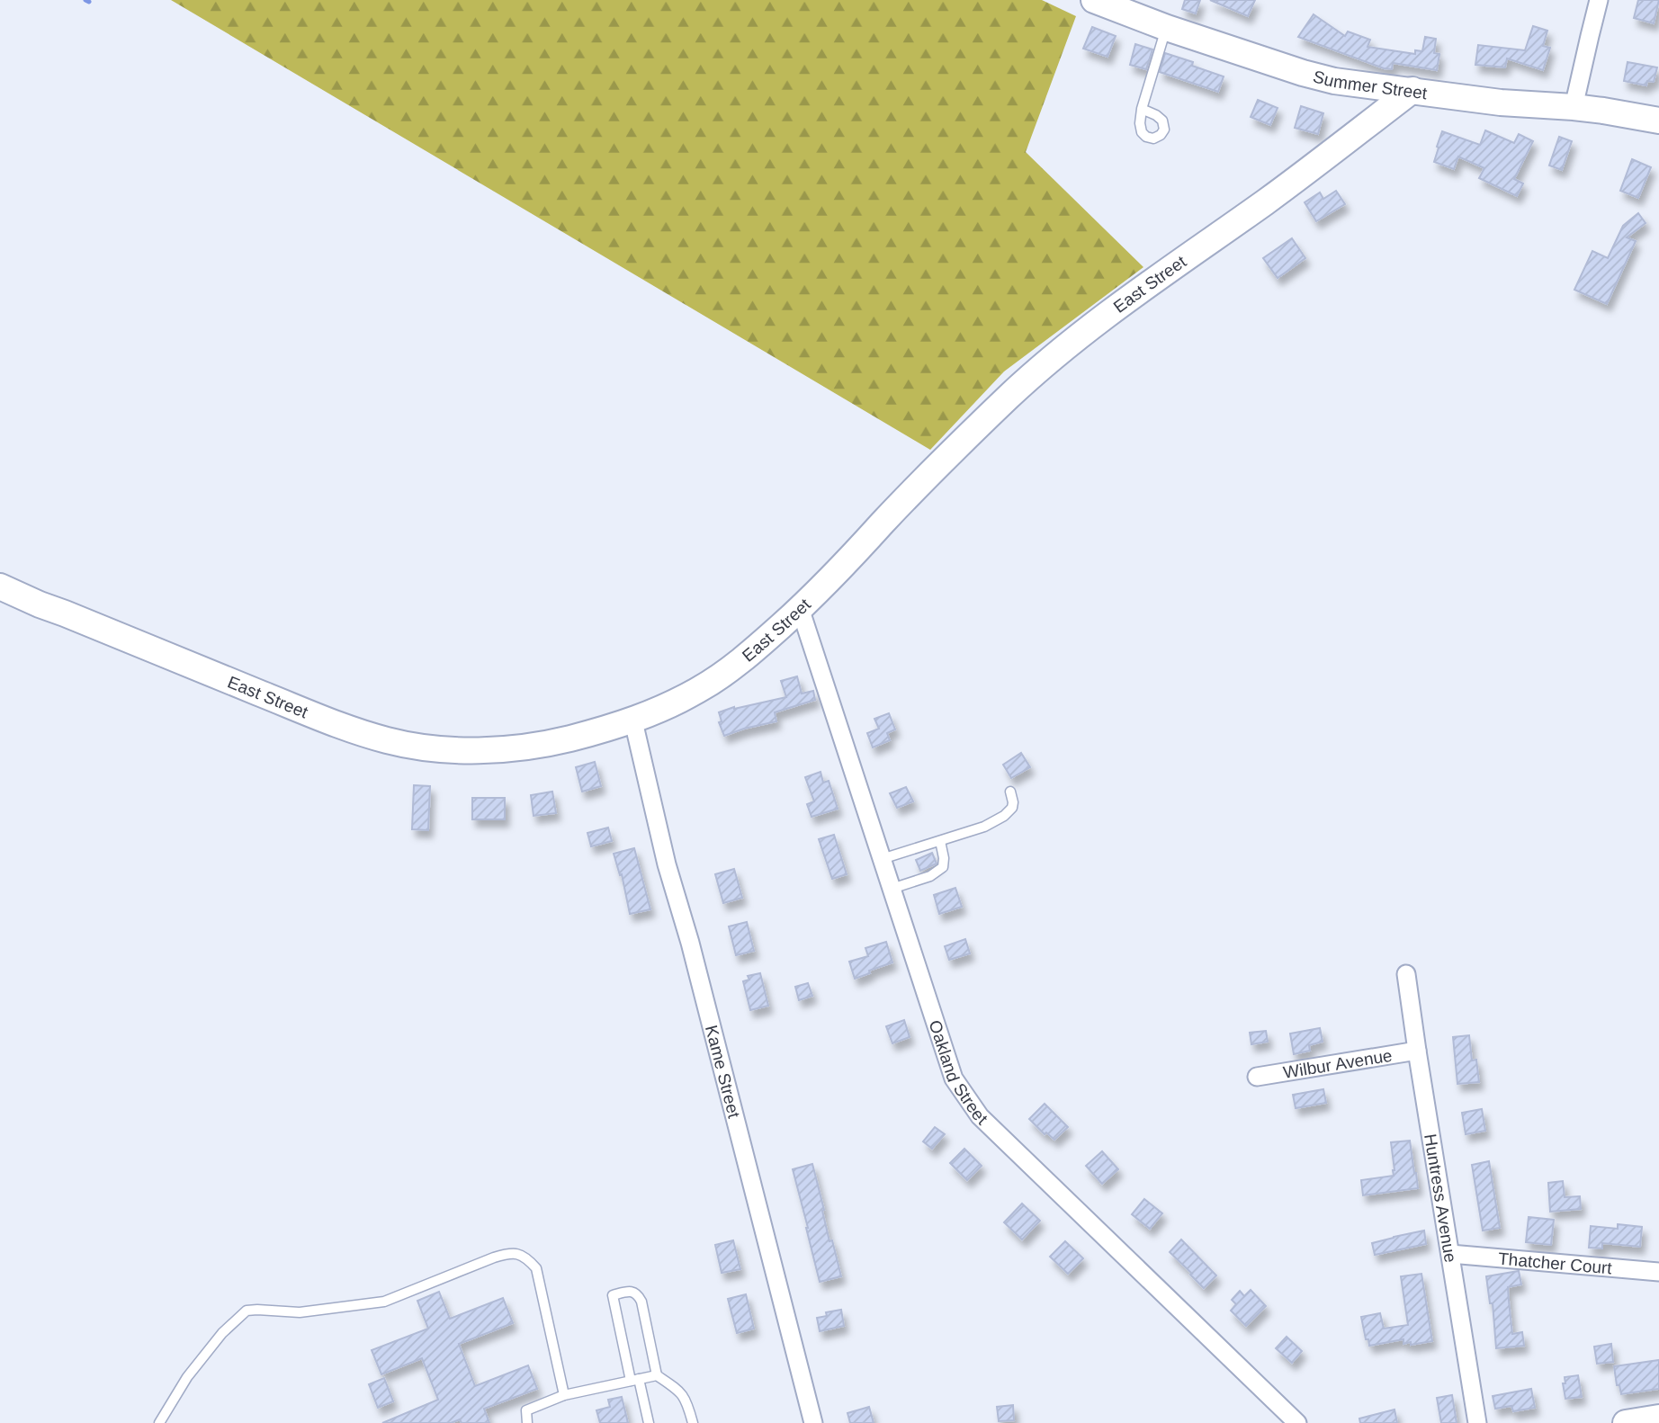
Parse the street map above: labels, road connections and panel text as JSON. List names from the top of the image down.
{
  "streets": {
    "street": [
      "Summer Street",
      "East Street",
      "Wilbur Avenue",
      "Oakland Street",
      "Kame Street",
      "Huntress Avenue",
      "Thatcher Court"
    ]
  },
  "crossings": [
    ["Summer Street", "East Street"],
    ["East Street", "Oakland Street"],
    ["East Street", "Kame Street"],
    ["Wilbur Avenue", "Huntress Avenue"],
    ["Huntress Avenue", "Thatcher Court"]
  ]
}
